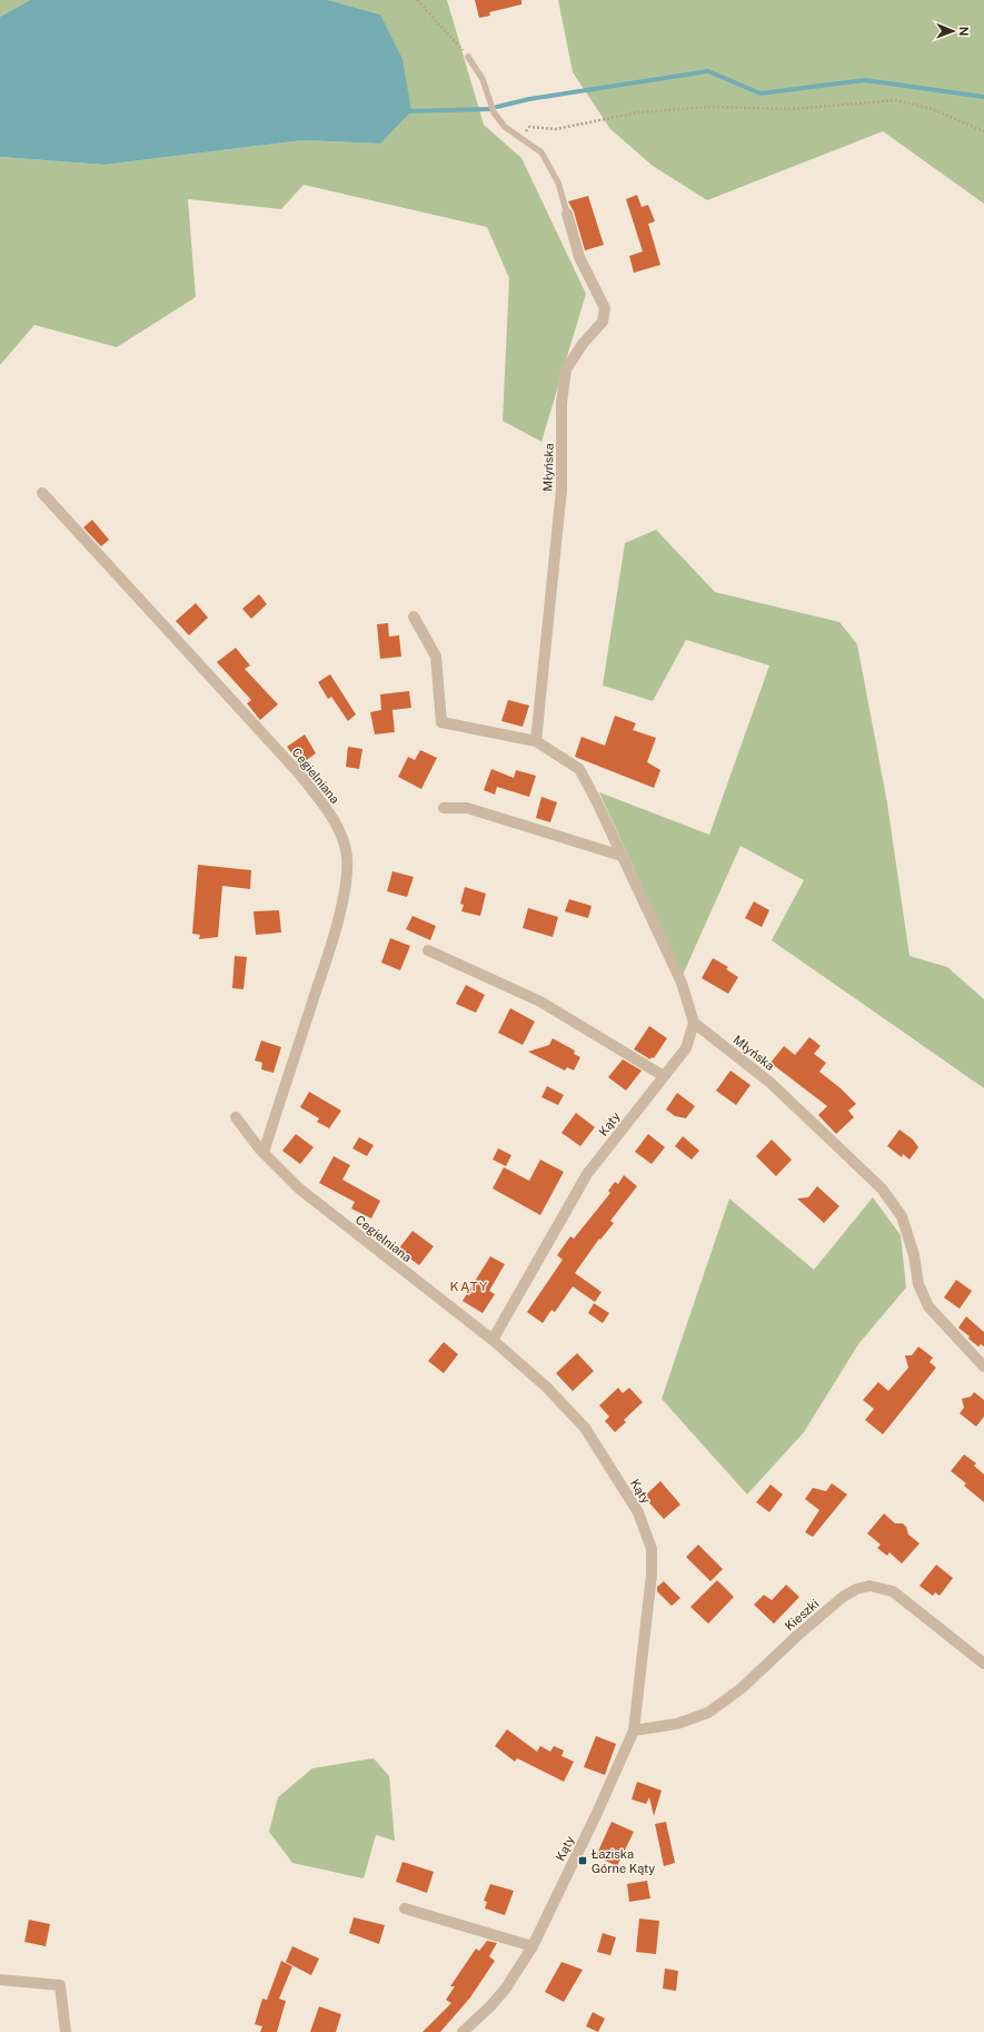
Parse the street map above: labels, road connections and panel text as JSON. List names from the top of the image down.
{
  "streets": {
    "street": [
      "Młyńska",
      "Cegielniana",
      "Kąty",
      "Kieszki"
    ]
  },
  "crossings": [
    ["Młyńska", "Kąty"],
    ["Cegielniana", "Kąty"],
    ["Kąty", "Kieszki"]
  ],
  "districts": ["KĄTY"],
  "places": {
    "transit": ["Łaziska Górne Kąty"]
  },
  "north": "right"
}
